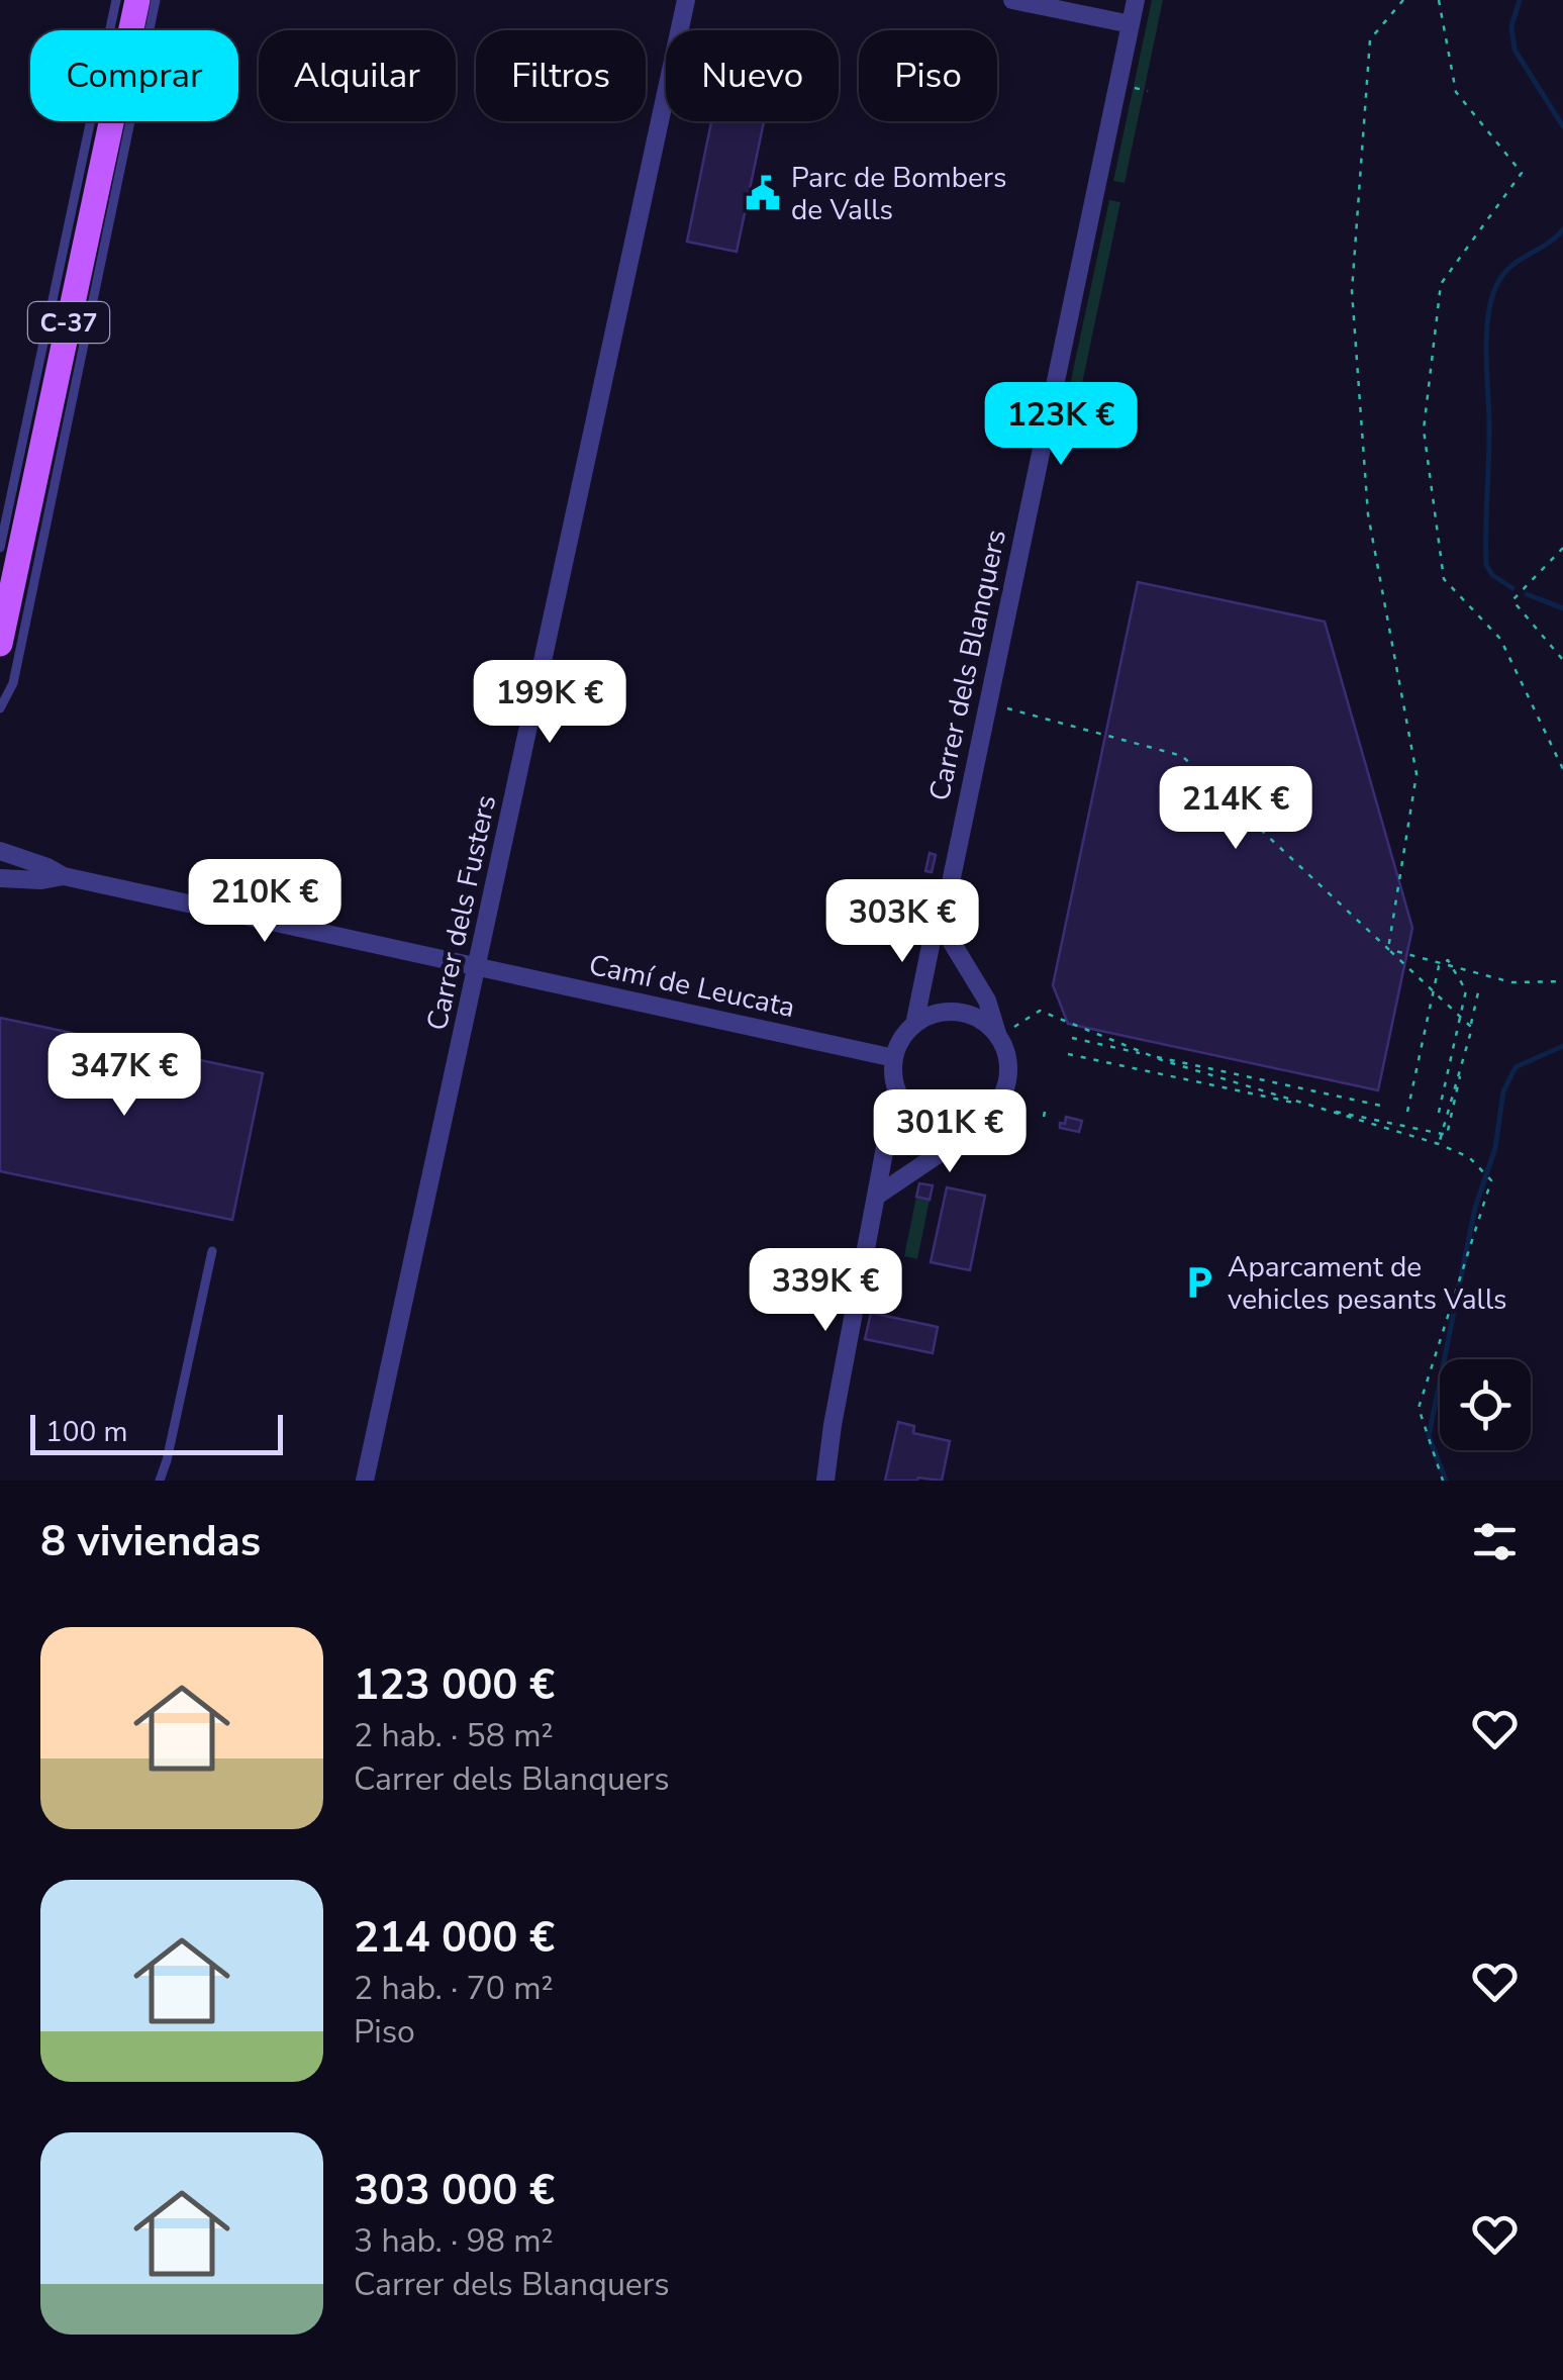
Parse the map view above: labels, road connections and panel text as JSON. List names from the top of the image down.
{
  "streets": {
    "main road": ["C-37"],
    "street": ["Carrer dels Blanquers", "Carrer dels Fusters", "Camí de Leucata"]
  },
  "crossings": [
    ["Carrer dels Blanquers", "Camí de Leucata"],
    ["Carrer dels Fusters", "Camí de Leucata"]
  ],
  "places": {
    "public building": ["Parc de Bombers de Valls"],
    "parking": ["Aparcament de vehicles pesants Valls"]
  },
  "scale_bar": "100 m",
  "page": {
    "chip": [
      "Comprar",
      "Alquilar",
      "Filtros",
      "Nuevo",
      "Piso"
    ],
    "price": [
      "123K €",
      "199K €",
      "214K €",
      "210K €",
      "303K €",
      "347K €",
      "301K €",
      "339K €"
    ],
    "scale": "100 m",
    "heading": "8 viviendas",
    "list": [
      {
        "name": "123 000 €",
        "note": "2 hab. · 58 m² · Carrer dels Blanquers"
      },
      {
        "name": "214 000 €",
        "note": "2 hab. · 70 m² · Piso"
      },
      {
        "name": "303 000 €",
        "note": "3 hab. · 98 m² · Carrer dels Blanquers"
      }
    ]
  }
}
